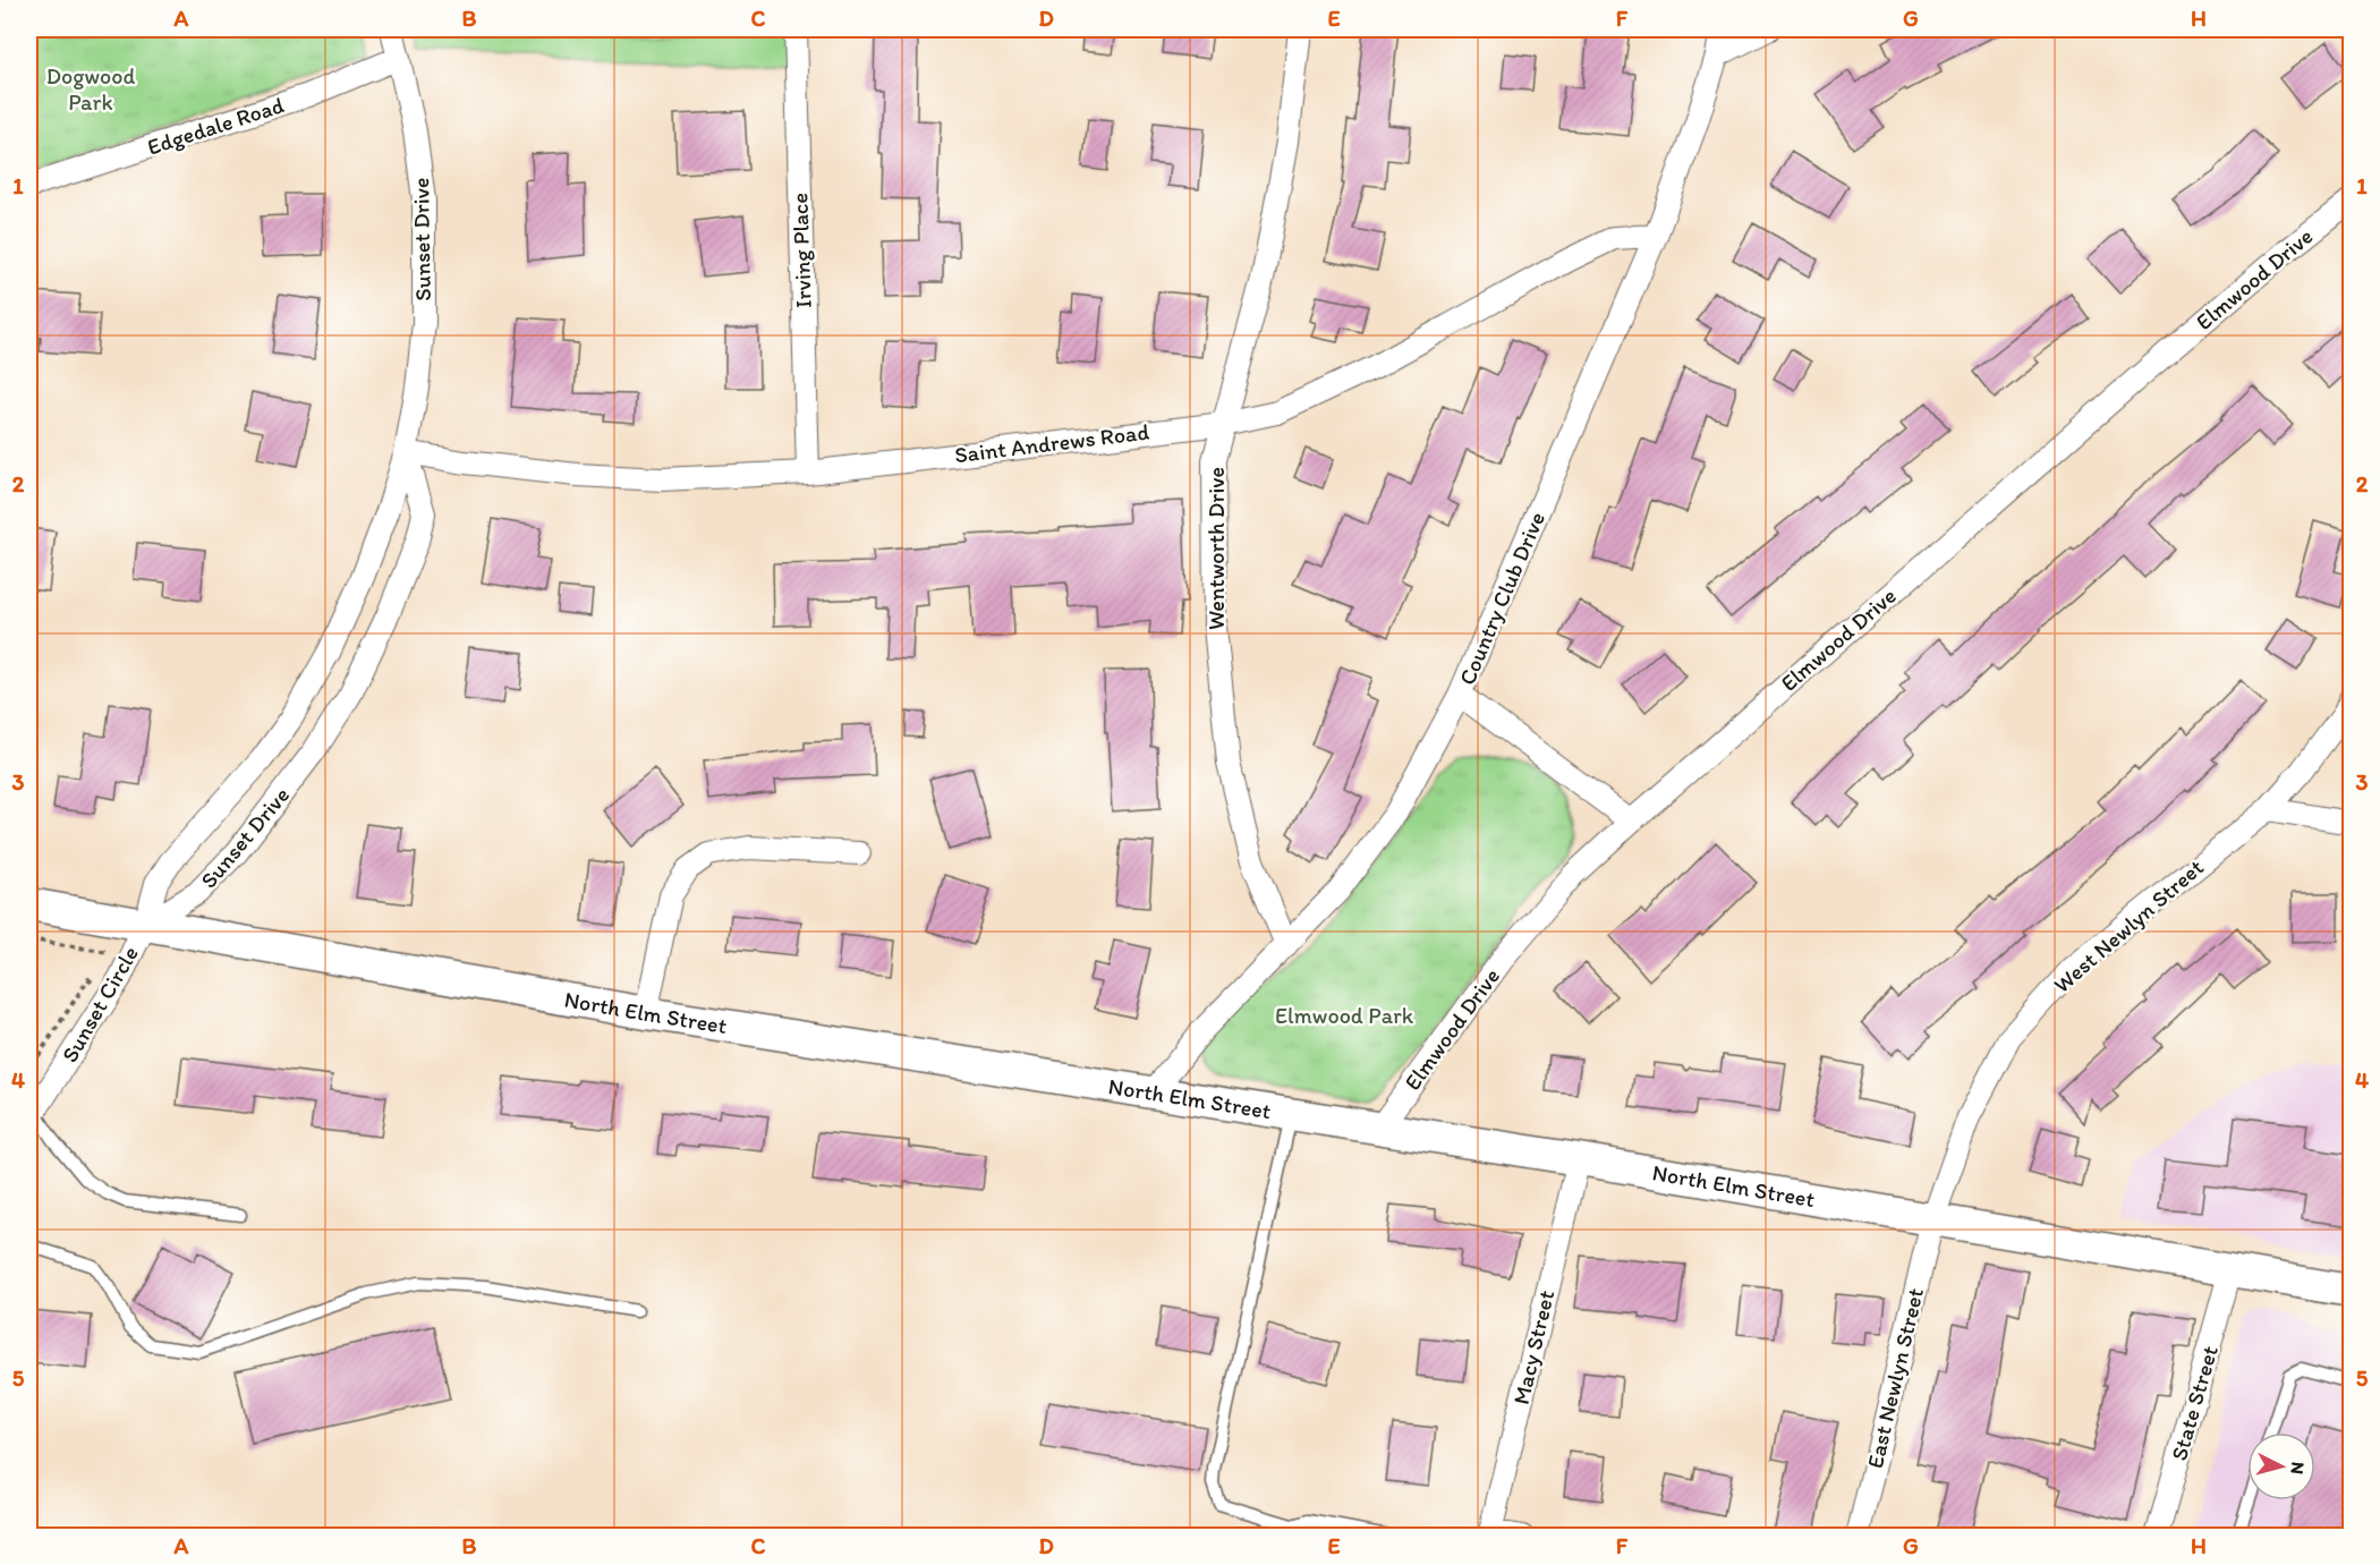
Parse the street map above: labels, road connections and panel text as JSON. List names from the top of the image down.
{
  "streets": {
    "main road": ["North Elm Street"],
    "street": [
      "Edgedale Road",
      "Sunset Drive",
      "Irving Place",
      "Elmwood Drive",
      "Saint Andrews Road",
      "Wentworth Drive",
      "Country Club Drive",
      "West Newlyn Street",
      "Sunset Circle",
      "Macy Street",
      "East Newlyn Street",
      "State Street"
    ]
  },
  "crossings": [
    ["Edgedale Road", "Sunset Drive"],
    ["Sunset Drive", "Saint Andrews Road"],
    ["Sunset Drive", "Sunset Circle"],
    ["Sunset Drive", "North Elm Street"],
    ["Irving Place", "Saint Andrews Road"],
    ["Elmwood Drive", "North Elm Street"],
    ["Saint Andrews Road", "Wentworth Drive"],
    ["Saint Andrews Road", "Country Club Drive"],
    ["Wentworth Drive", "Country Club Drive"],
    ["Country Club Drive", "North Elm Street"],
    ["West Newlyn Street", "North Elm Street"],
    ["West Newlyn Street", "East Newlyn Street"],
    ["Sunset Circle", "North Elm Street"],
    ["North Elm Street", "Macy Street"],
    ["North Elm Street", "East Newlyn Street"],
    ["North Elm Street", "State Street"]
  ],
  "parks": ["Dogwood Park", "Elmwood Park"],
  "north": "right",
  "grid": {
    "columns": [
      "A",
      "B",
      "C",
      "D",
      "E",
      "F",
      "G",
      "H"
    ],
    "rows": [
      "1",
      "2",
      "3",
      "4",
      "5"
    ]
  }
}
